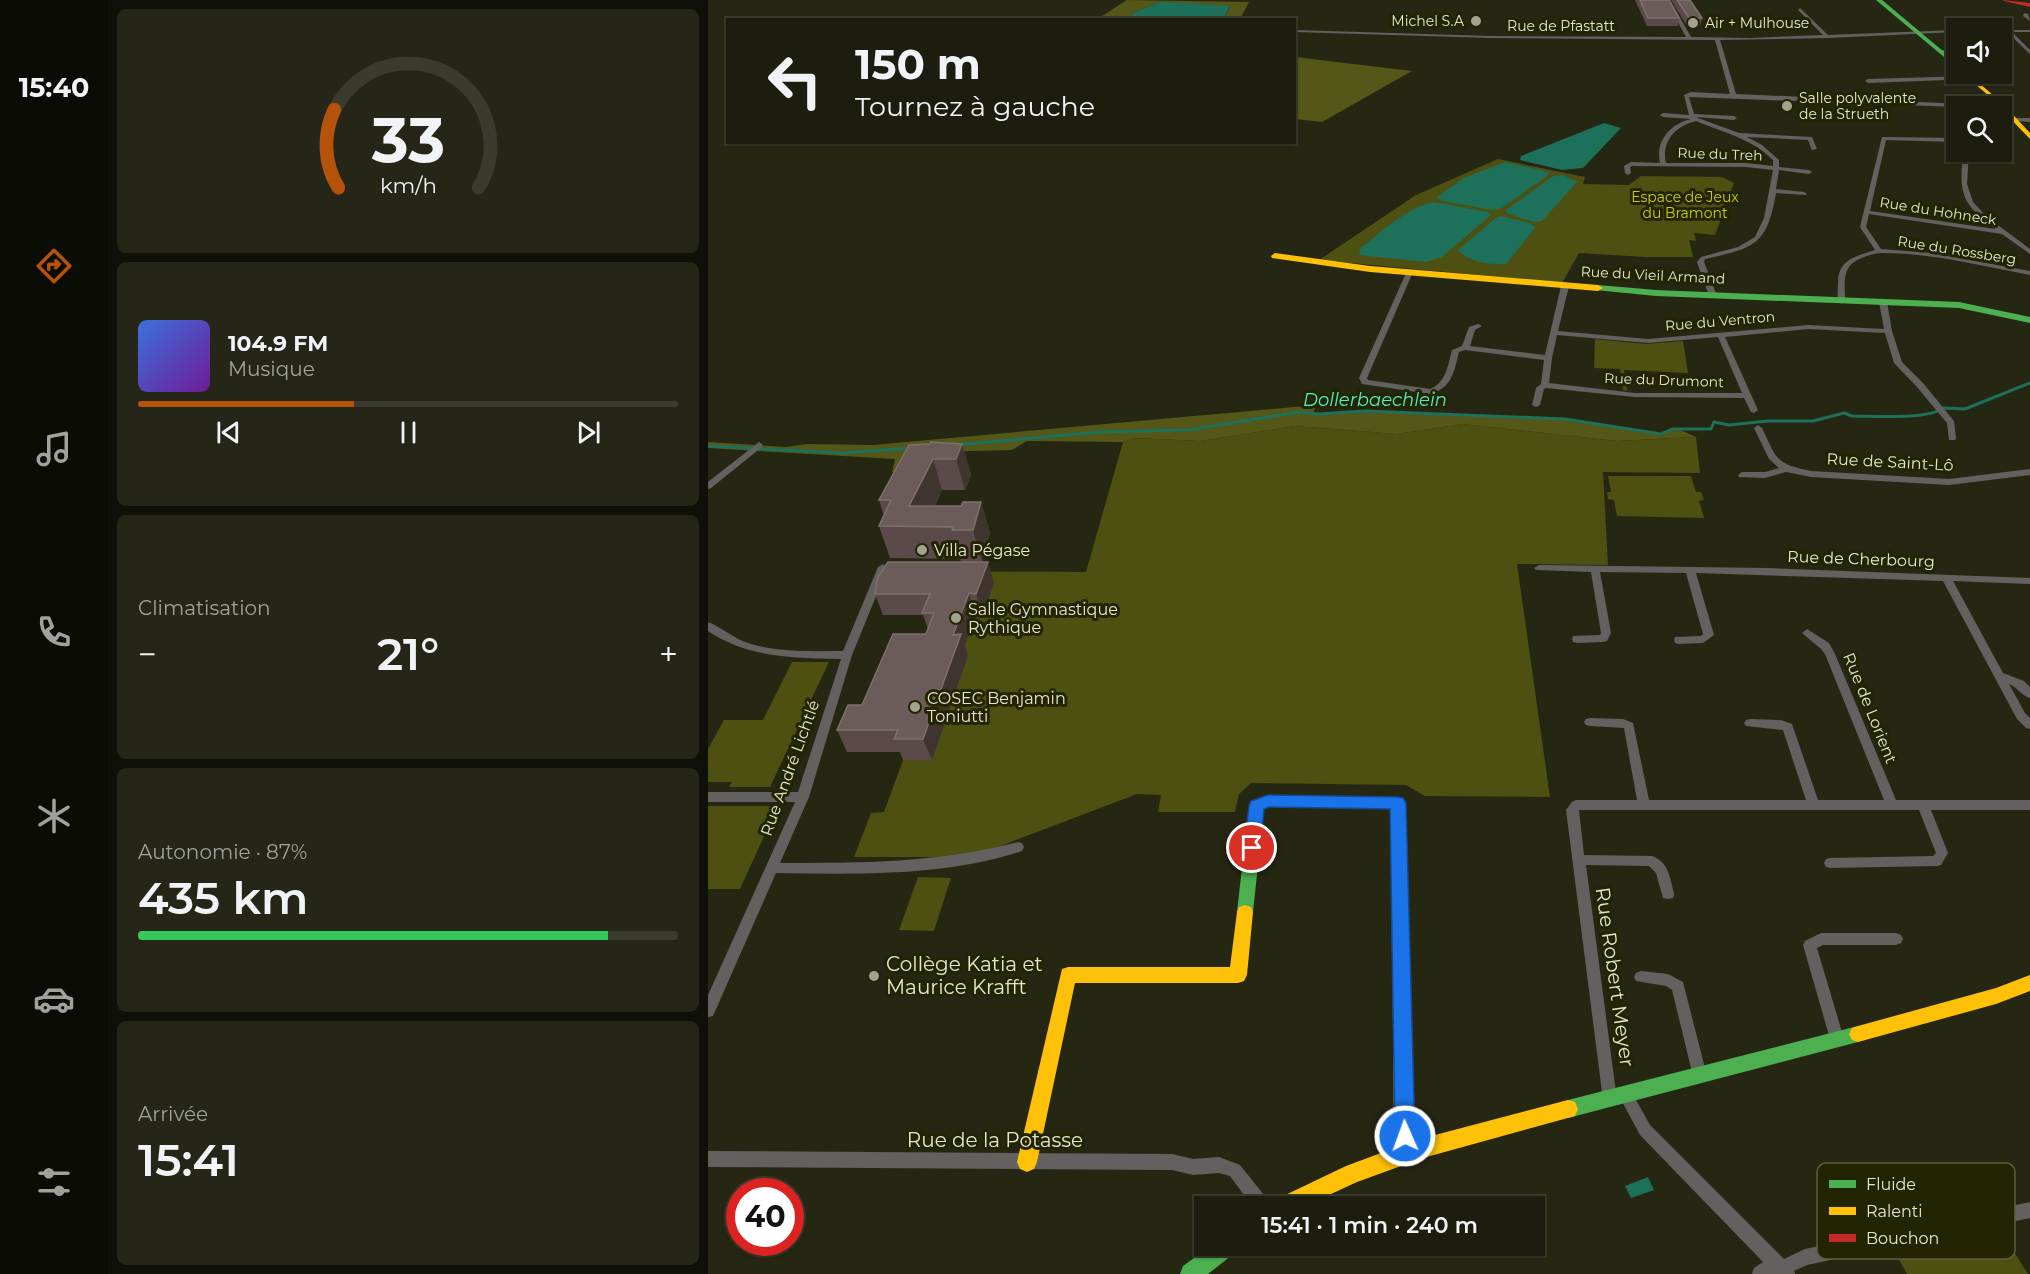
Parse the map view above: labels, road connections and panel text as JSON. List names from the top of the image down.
{
  "streets": {
    "main road": ["Rue du Vieil Armand"],
    "street": [
      "Rue de Pfastatt",
      "Rue du Treh",
      "Rue du Hohneck",
      "Rue du Rossberg",
      "Rue du Ventron",
      "Rue du Drumont",
      "Rue de Saint-Lô",
      "Rue de Cherbourg",
      "Rue de Lorient",
      "Rue André Lichtlé",
      "Rue Robert Meyer",
      "Rue de la Potasse"
    ]
  },
  "crossings": [
    ["Rue du Rossberg", "Rue du Vieil Armand"],
    ["Rue du Ventron", "Rue du Drumont"]
  ],
  "water": ["Dollerbaechlein"],
  "parks": ["Espace de Jeux du Bramont"],
  "places": [
    "Michel S.A",
    "Air + Mulhouse",
    "Salle polyvalente de la Strueth",
    "Villa Pégase",
    "Salle Gymnastique Rythique",
    "COSEC Benjamin Toniutti",
    "Collège Katia et Maurice Krafft"
  ],
  "legend": ["Fluide", "Ralenti", "Bouchon"],
  "page": {
    "tabs": "15:40",
    "turn": ["150 m", "Tournez à gauche"],
    "song": ["104.9 FM", "Musique"],
    "tile": [
      "Climatisation",
      ["Autonomie · 87%", "435 km"],
      ["Arrivée", "15:41"]
    ],
    "heat": ["−", "21°", "+"],
    "limit": "40",
    "trip": "15:41 · 1 min · 240 m",
    "gauge": ["33", "km/h"]
  }
}
